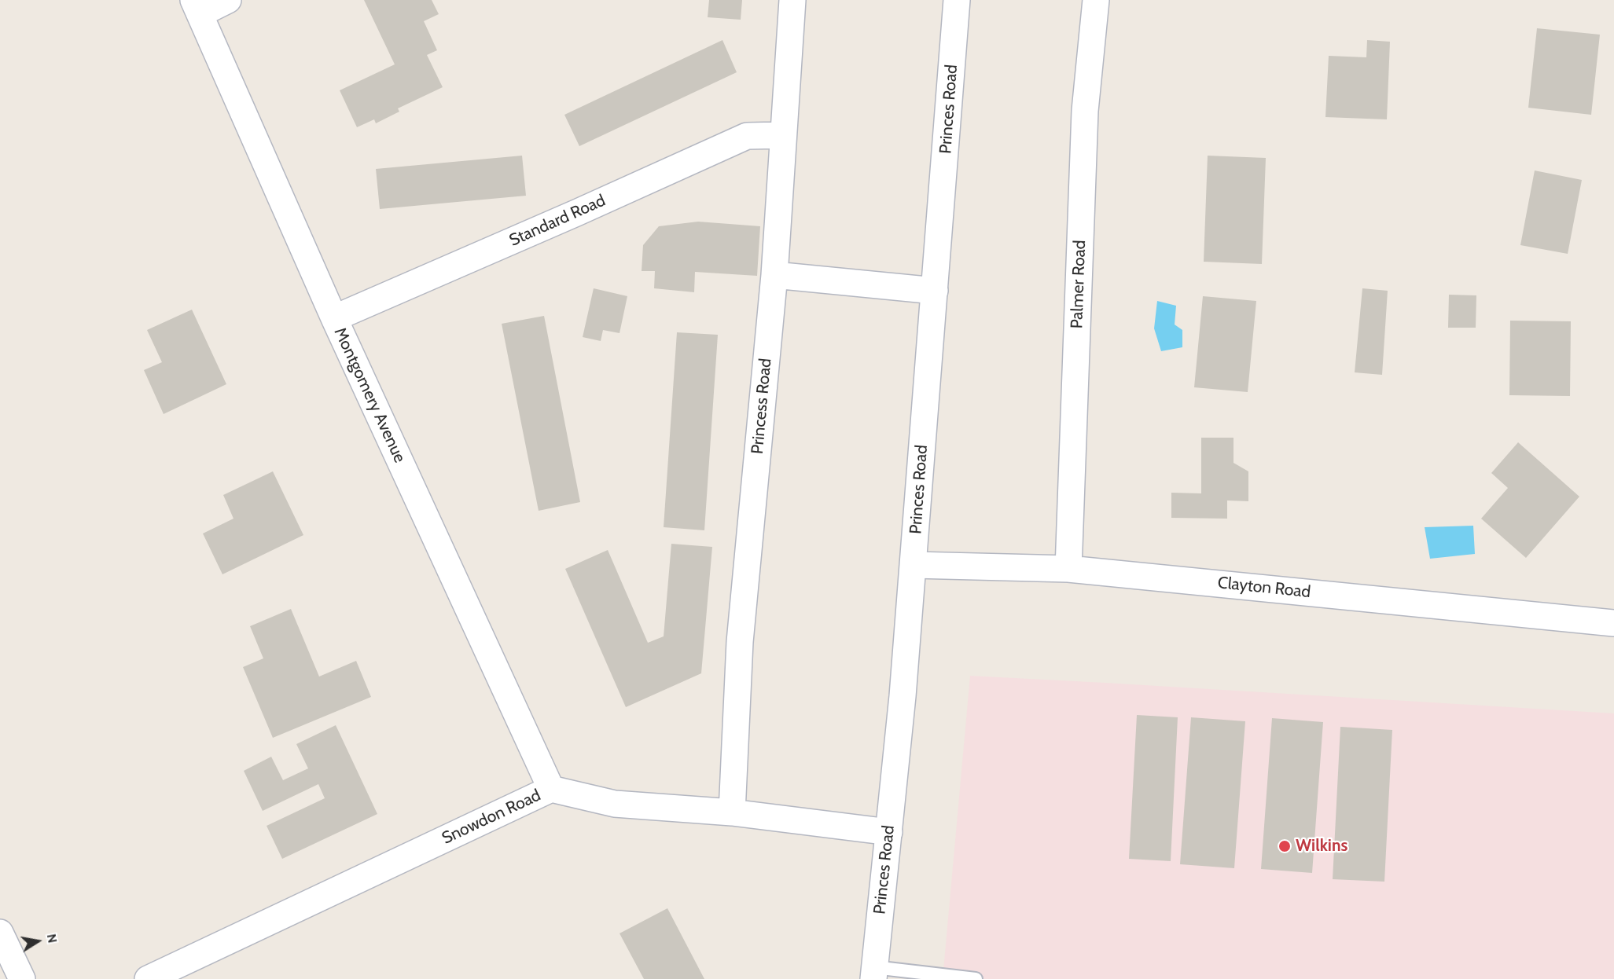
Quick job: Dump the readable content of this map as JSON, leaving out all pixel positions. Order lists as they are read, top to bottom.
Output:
{
  "streets": {
    "street": [
      "Princes Road",
      "Standard Road",
      "Palmer Road",
      "Montgomery Avenue",
      "Princess Road",
      "Clayton Road",
      "Snowdon Road"
    ]
  },
  "crossings": [
    ["Princes Road", "Clayton Road"],
    ["Princes Road", "Snowdon Road"],
    ["Standard Road", "Montgomery Avenue"],
    ["Standard Road", "Princess Road"],
    ["Palmer Road", "Clayton Road"],
    ["Montgomery Avenue", "Snowdon Road"],
    ["Princess Road", "Snowdon Road"]
  ],
  "places": ["Wilkins"],
  "north": "right"
}
